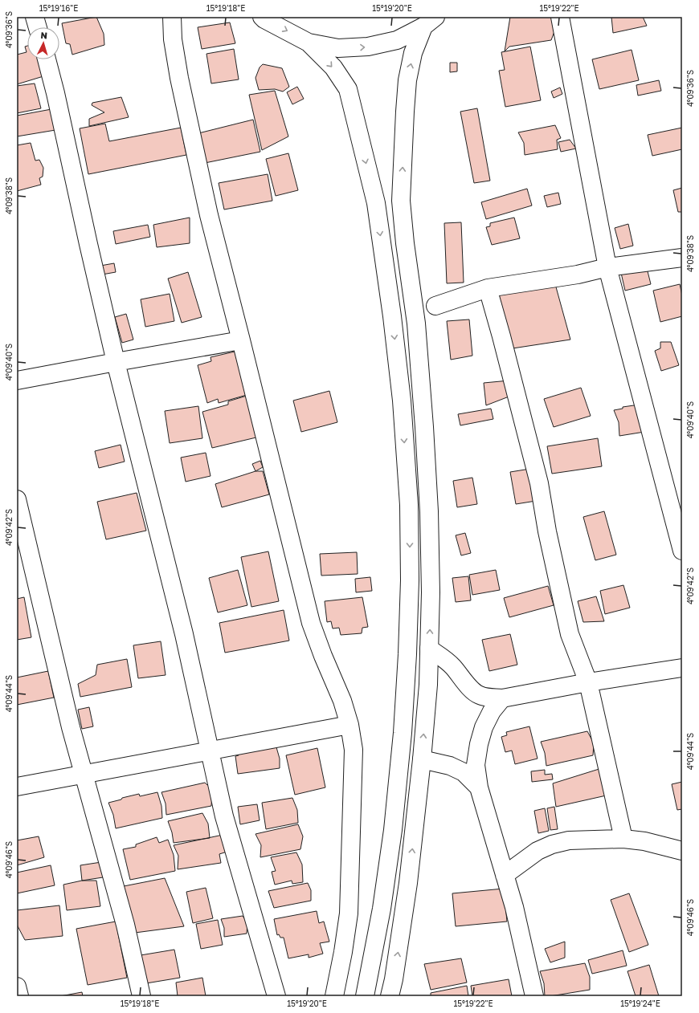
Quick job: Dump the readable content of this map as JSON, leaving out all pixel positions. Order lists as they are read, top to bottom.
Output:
{
  "north": "top",
  "coordinates": [
    "15°19'16\"E",
    "15°19'18\"E",
    "15°19'20\"E",
    "15°19'22\"E",
    "4°09'36\"S",
    "4°09'38\"S",
    "4°09'40\"S",
    "4°09'42\"S",
    "4°09'44\"S",
    "4°09'46\"S",
    "15°19'24\"E"
  ]
}
